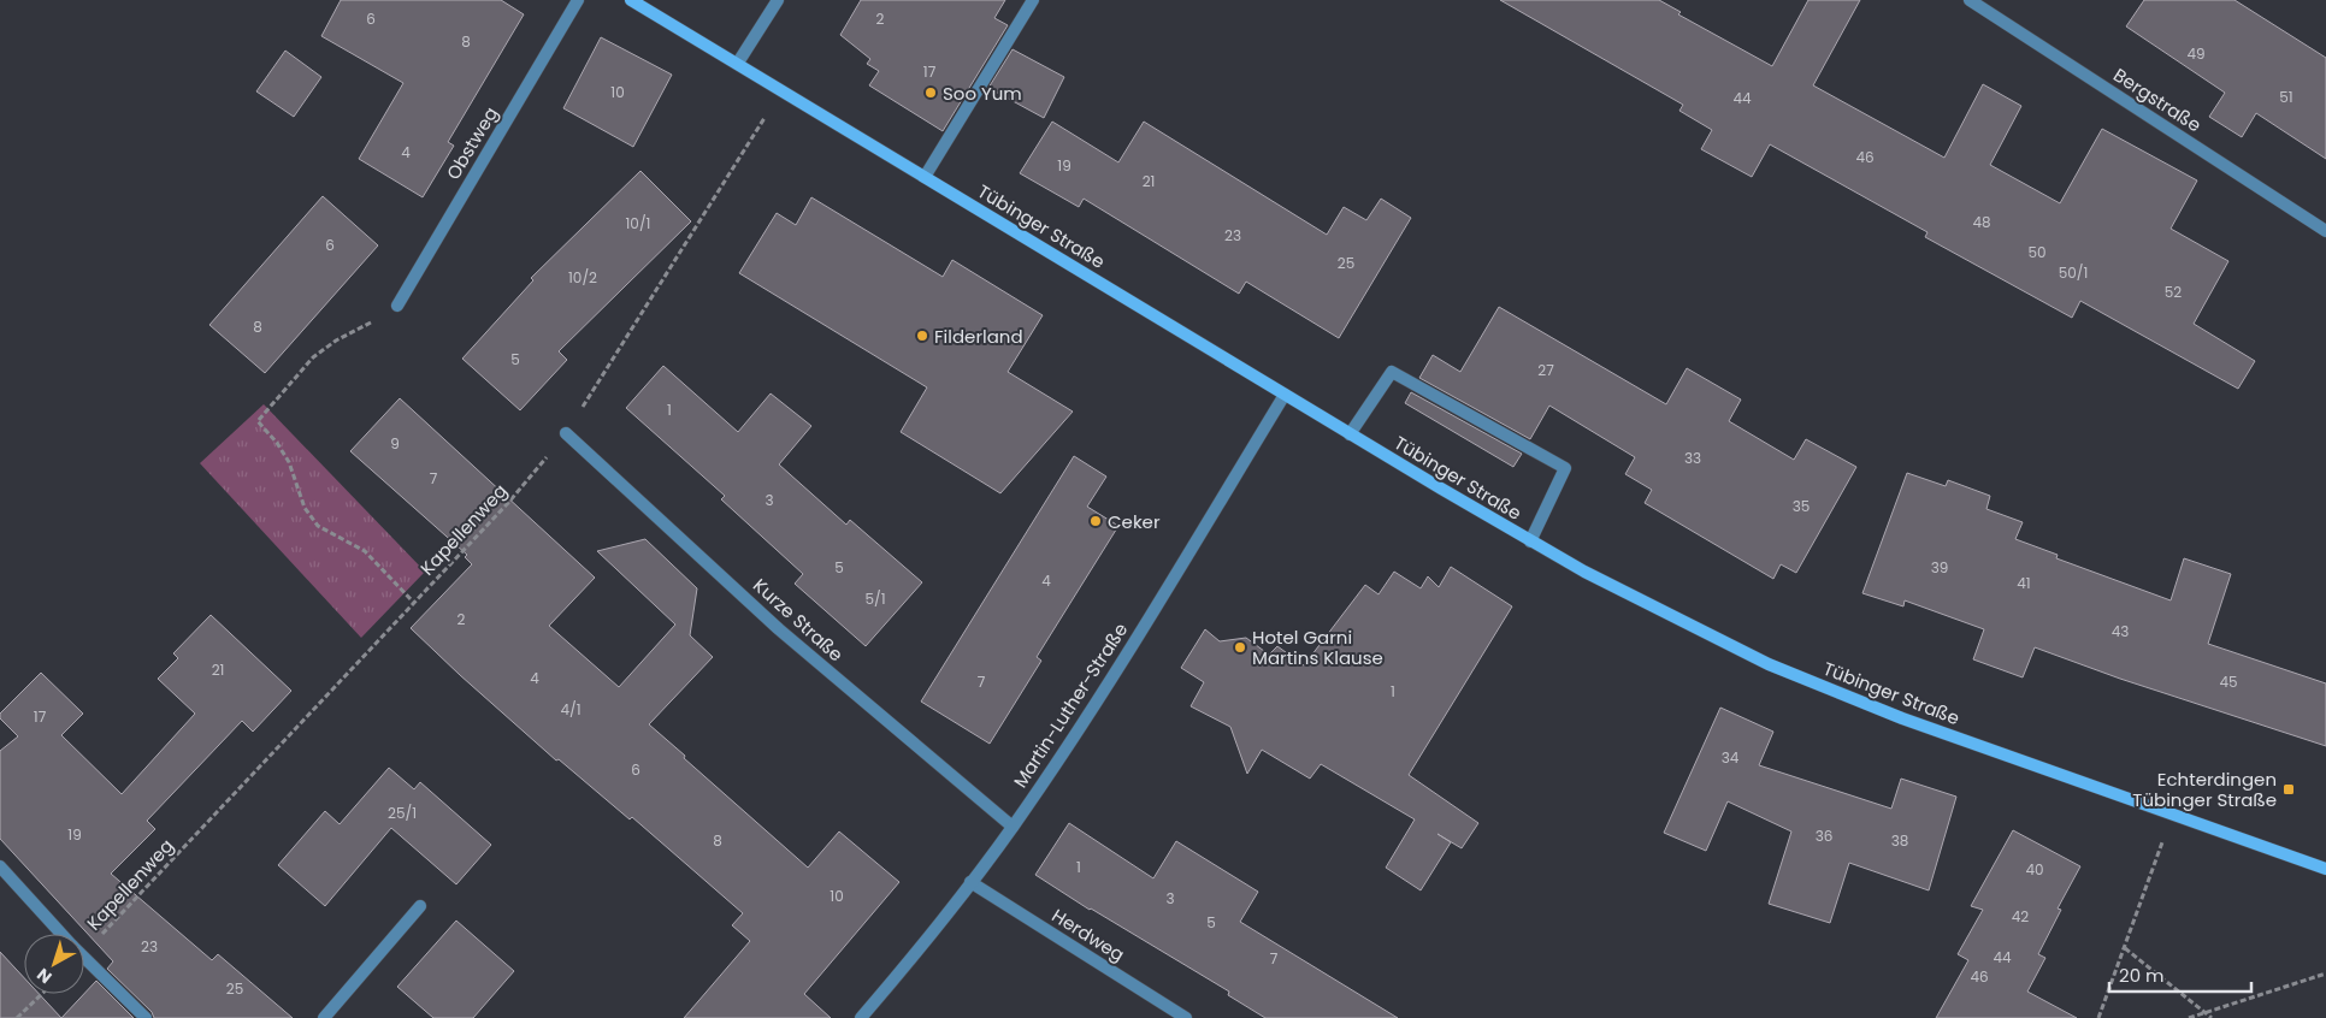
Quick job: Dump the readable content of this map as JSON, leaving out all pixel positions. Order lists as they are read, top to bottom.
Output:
{
  "streets": {
    "main road": ["Tübinger Straße"],
    "street": [
      "Bergstraße",
      "Obstweg",
      "Kurze Straße",
      "Martin-Luther-Straße",
      "Herdweg"
    ],
    "path": ["Kapellenweg"]
  },
  "crossings": [
    ["Tübinger Straße", "Martin-Luther-Straße"],
    ["Kapellenweg", "Kurze Straße"],
    ["Kurze Straße", "Martin-Luther-Straße"],
    ["Martin-Luther-Straße", "Herdweg"]
  ],
  "places": {
    "other": [
      "Soo Yum",
      "Filderland",
      "Ceker",
      "Hotel Garni Martins Klause"
    ],
    "transit": ["Echterdingen Tübinger Straße"]
  },
  "house_numbers": [
    "6",
    "2",
    "8",
    "49",
    "17",
    "10",
    "51",
    "44",
    "4",
    "46",
    "19",
    "21",
    "48",
    "10/1",
    "23",
    "6",
    "50",
    "25",
    "50/1",
    "10/2",
    "52",
    "8",
    "5",
    "27",
    "1",
    "9",
    "33",
    "7",
    "3",
    "35",
    "5",
    "39",
    "4",
    "41",
    "5/1",
    "2",
    "43",
    "21",
    "4",
    "7",
    "45",
    "1",
    "4/1",
    "17",
    "34",
    "6",
    "25/1",
    "19",
    "36",
    "8",
    "38",
    "1",
    "40",
    "10",
    "3",
    "42",
    "5",
    "23",
    "44",
    "7",
    "46",
    "25"
  ],
  "scale_bar": "20 m",
  "north": "bottom left"
}
